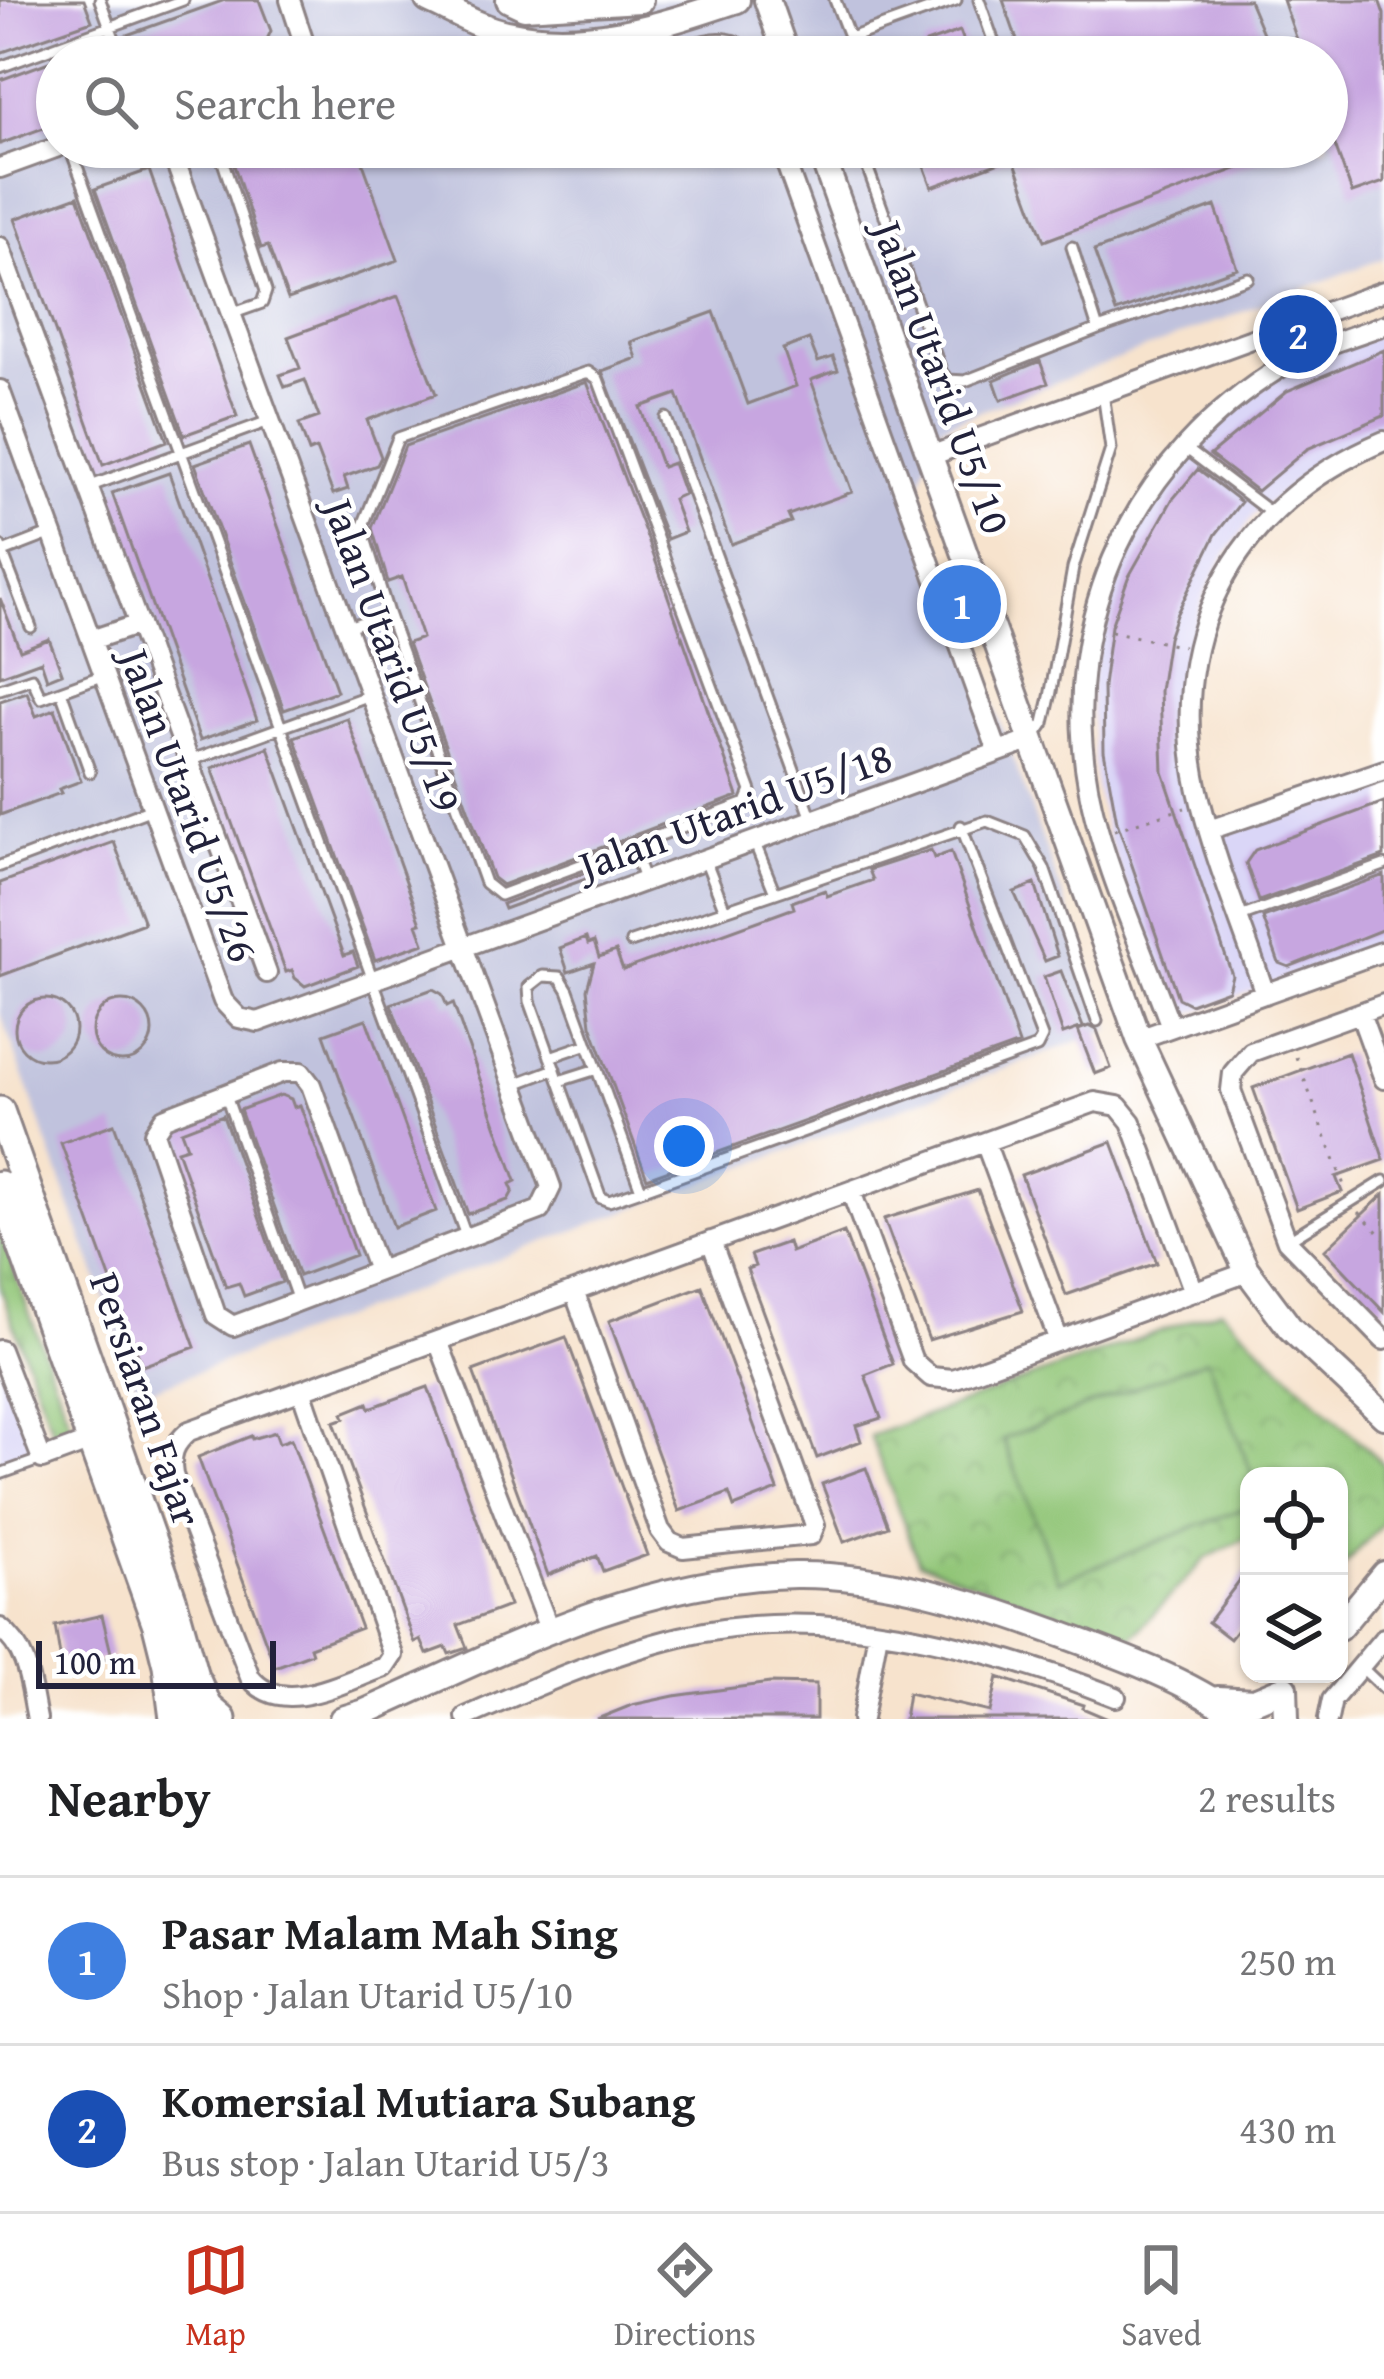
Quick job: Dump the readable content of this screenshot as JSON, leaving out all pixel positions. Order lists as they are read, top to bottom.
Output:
{
  "streets": {
    "main road": ["Persiaran Fajar"],
    "street": [
      "Jalan Utarid U5/10",
      "Jalan Utarid U5/19",
      "Jalan Utarid U5/26",
      "Jalan Utarid U5/18"
    ]
  },
  "crossings": [
    ["Jalan Utarid U5/10", "Jalan Utarid U5/18"],
    ["Jalan Utarid U5/19", "Jalan Utarid U5/26"],
    ["Jalan Utarid U5/19", "Jalan Utarid U5/18"],
    ["Jalan Utarid U5/26", "Jalan Utarid U5/18"]
  ],
  "scale_bar": "100 m",
  "page": {
    "search": "Search here",
    "pins": ["2", "1"],
    "scale": "100 m",
    "heading": ["Nearby", "2 results"],
    "list": [
      {
        "mark": "1",
        "name": "Pasar Malam Mah Sing",
        "note": "Shop · Jalan Utarid U5/10",
        "value": "250 m"
      },
      {
        "mark": "2",
        "name": "Komersial Mutiara Subang",
        "note": "Bus stop · Jalan Utarid U5/3",
        "value": "430 m"
      }
    ],
    "nav": ["Map", "Directions", "Saved"]
  }
}
